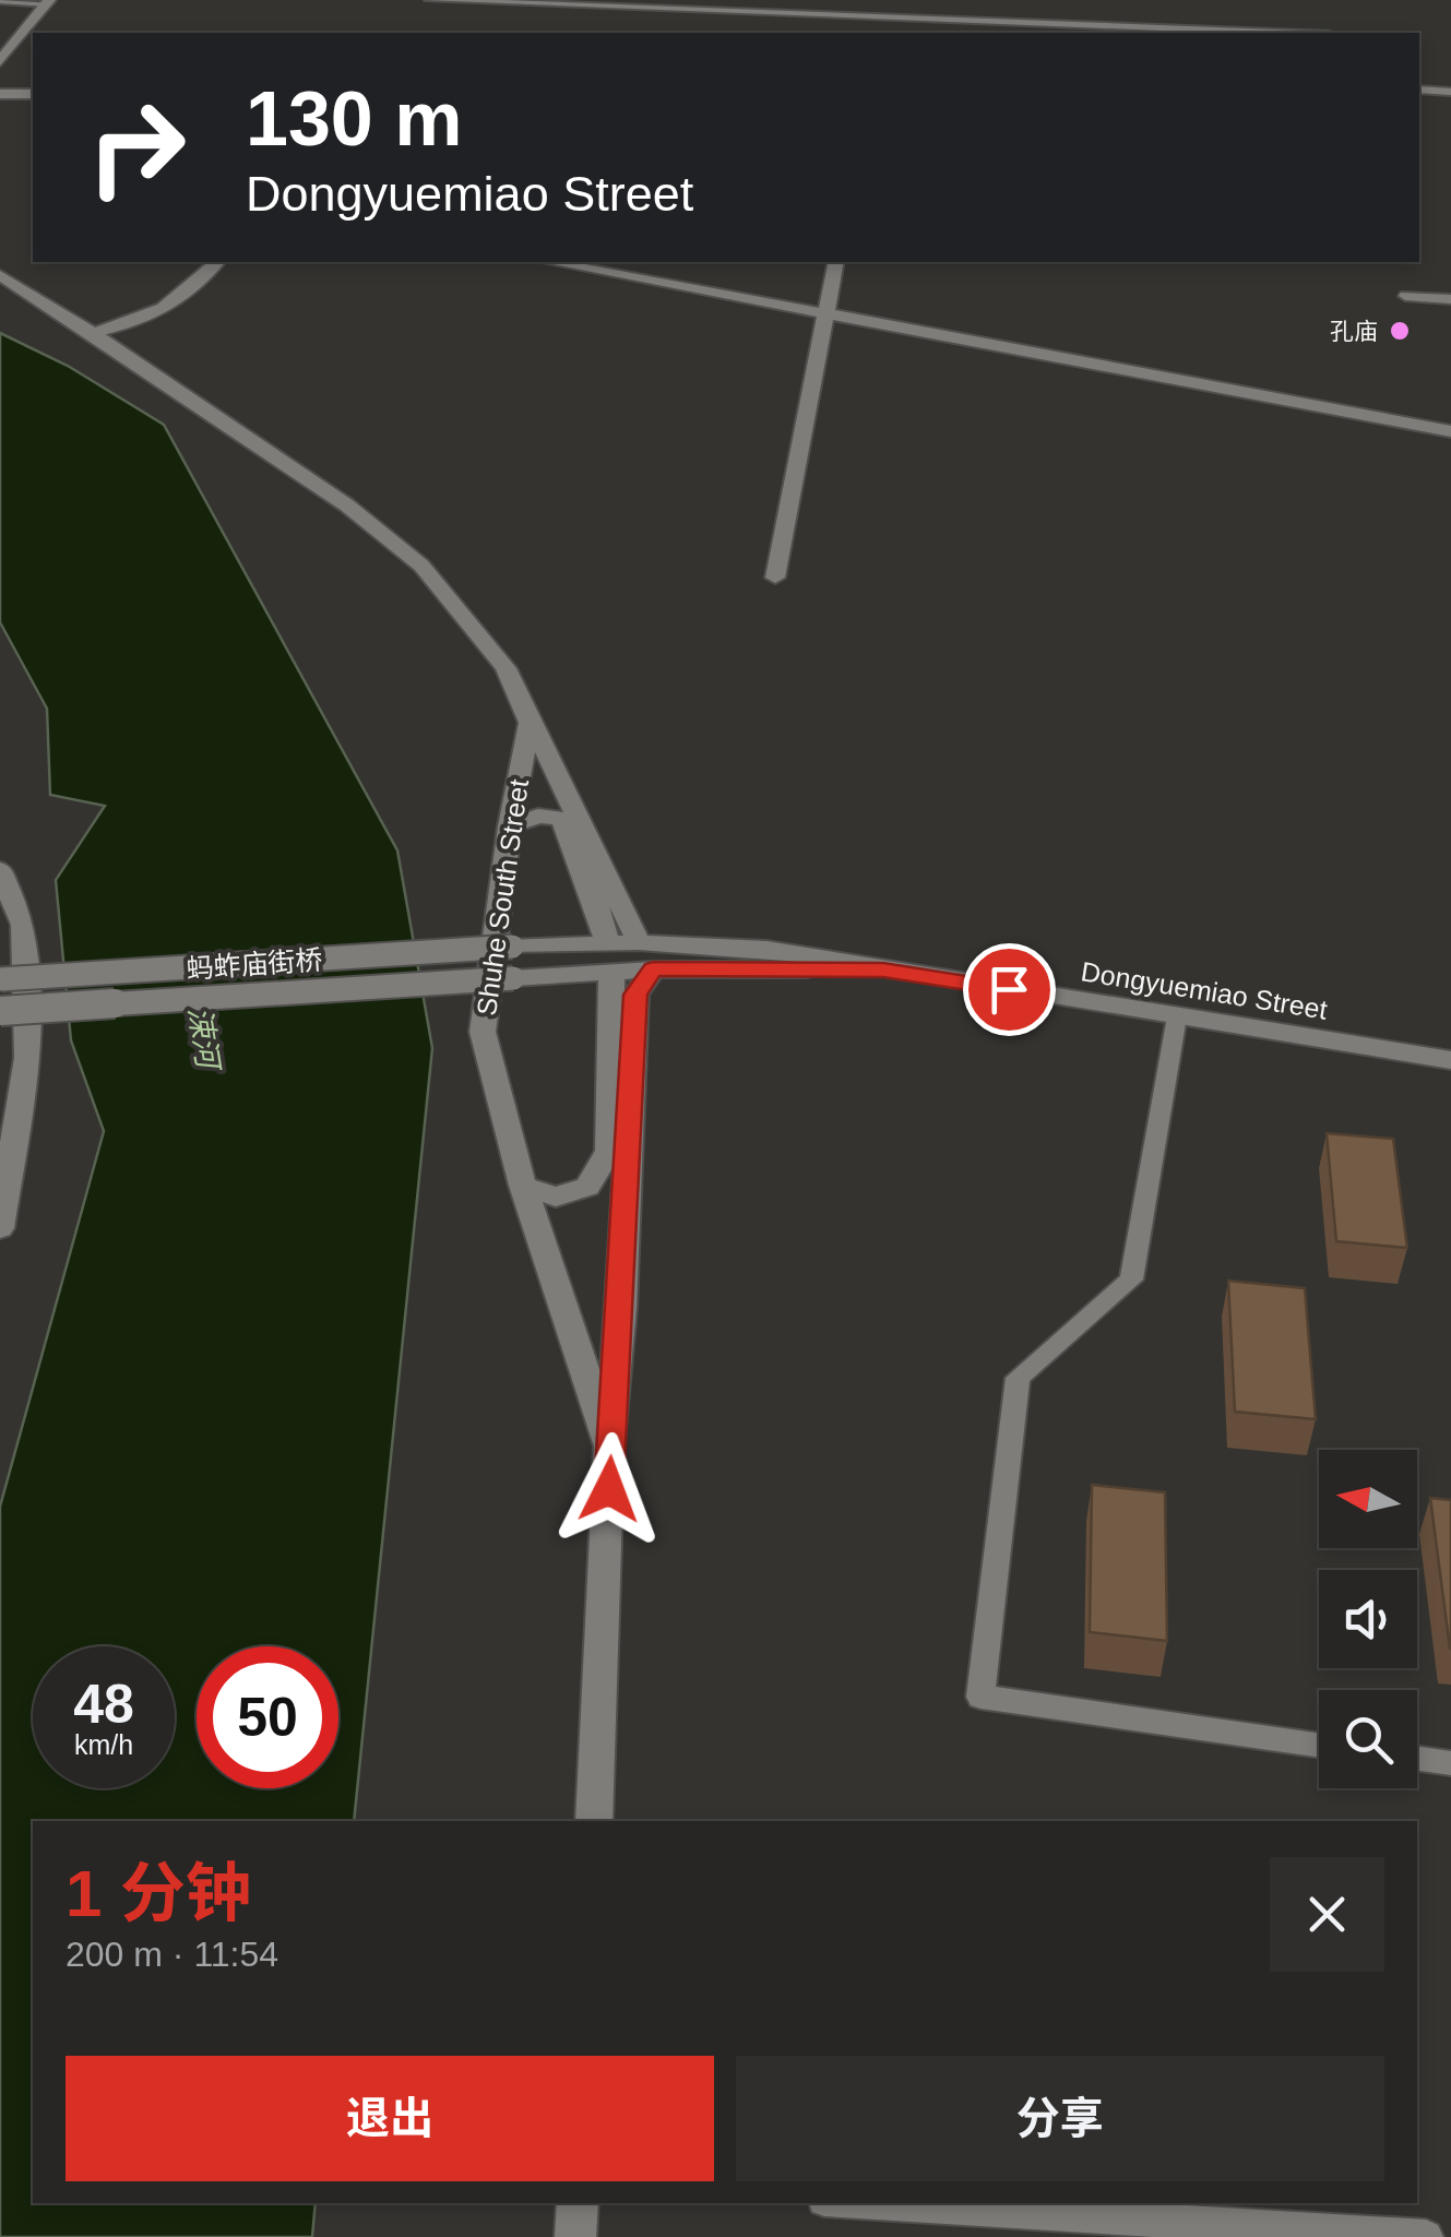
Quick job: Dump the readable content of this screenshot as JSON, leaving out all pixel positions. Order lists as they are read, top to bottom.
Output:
{
  "streets": {
    "main road": ["Shuhe South Street", "蚂蚱庙街桥", "Dongyuemiao Street"]
  },
  "crossings": [
    ["蚂蚱庙街桥", "Dongyuemiao Street"]
  ],
  "water": ["涑河"],
  "places": ["孔庙"],
  "north": "left",
  "page": {
    "turn": ["130 m", "Dongyuemiao Street"],
    "speed": "48 km/h",
    "limit": "50",
    "heading": ["1 分钟", "200 m · 11:54"],
    "buttons": ["退出", "分享"]
  }
}
